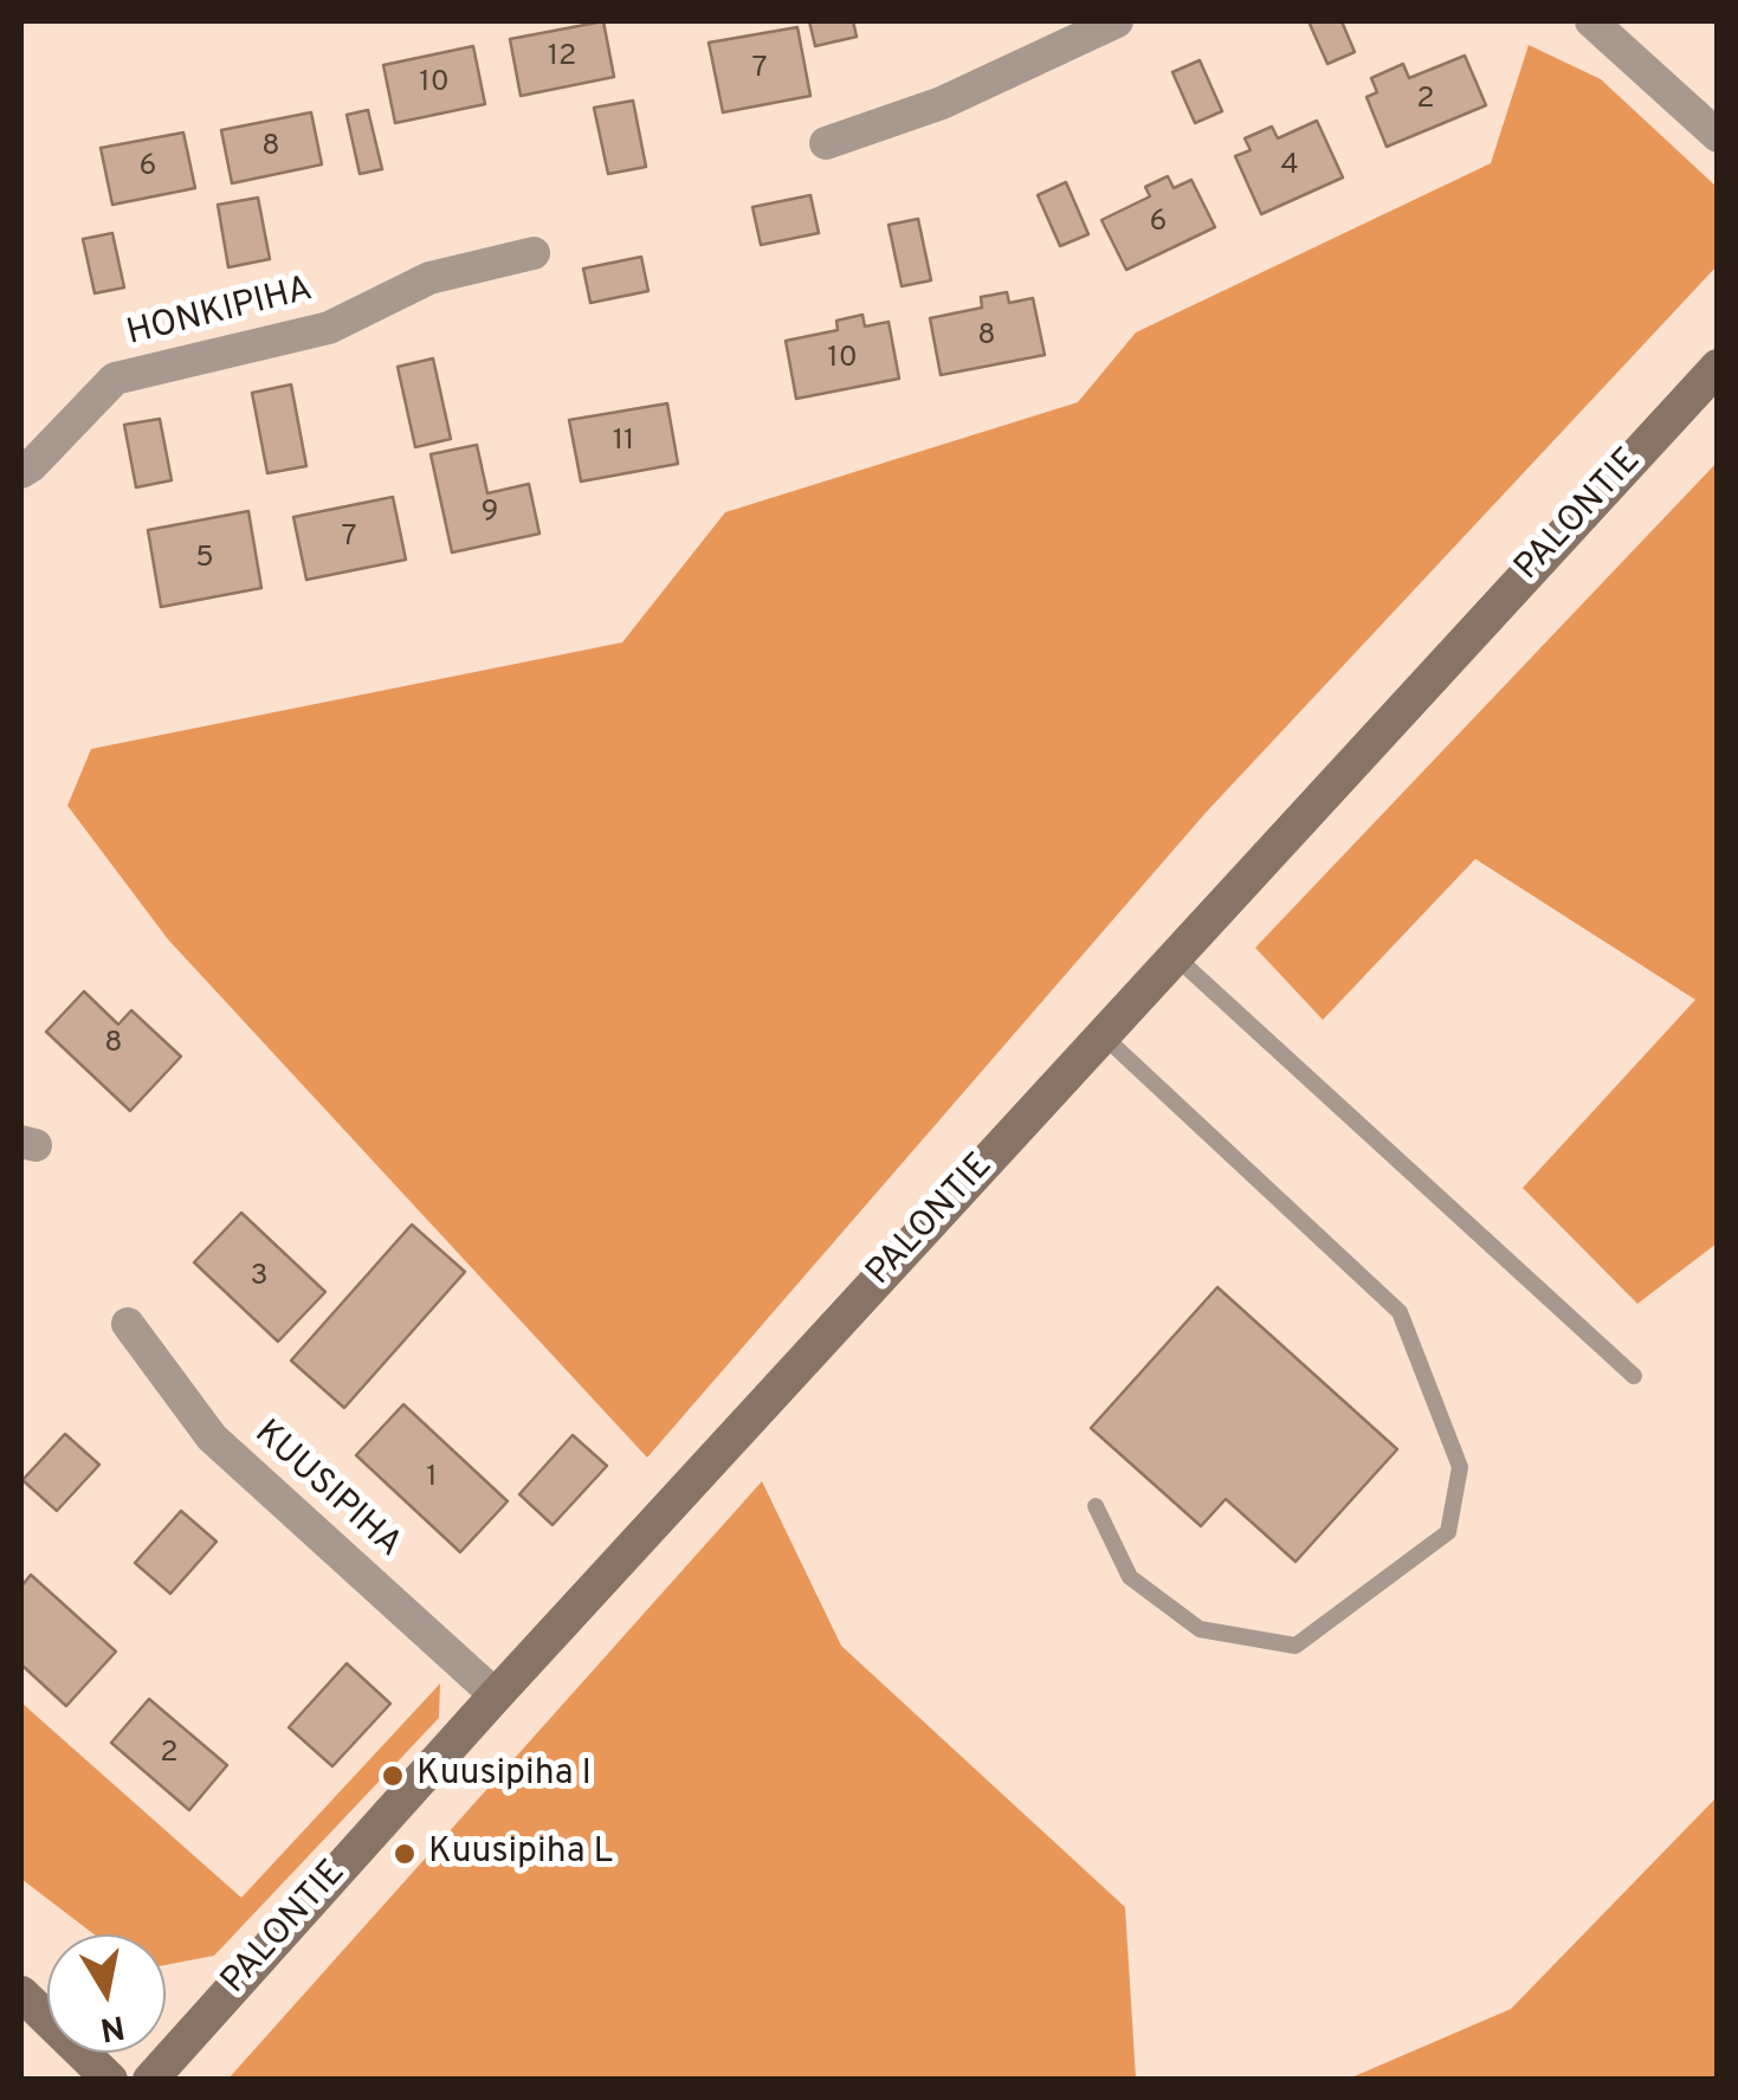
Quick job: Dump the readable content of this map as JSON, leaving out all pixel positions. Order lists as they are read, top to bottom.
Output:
{
  "streets": {
    "street": ["HONKIPIHA", "PALONTIE", "KUUSIPIHA"]
  },
  "crossings": [
    ["PALONTIE", "KUUSIPIHA"]
  ],
  "places": ["Kuusipiha I", "Kuusipiha L"],
  "house_numbers": [
    "12",
    "7",
    "10",
    "2",
    "8",
    "4",
    "6",
    "6",
    "8",
    "10",
    "11",
    "9",
    "7",
    "5",
    "8",
    "3",
    "1",
    "2"
  ],
  "north": "bottom"
}
